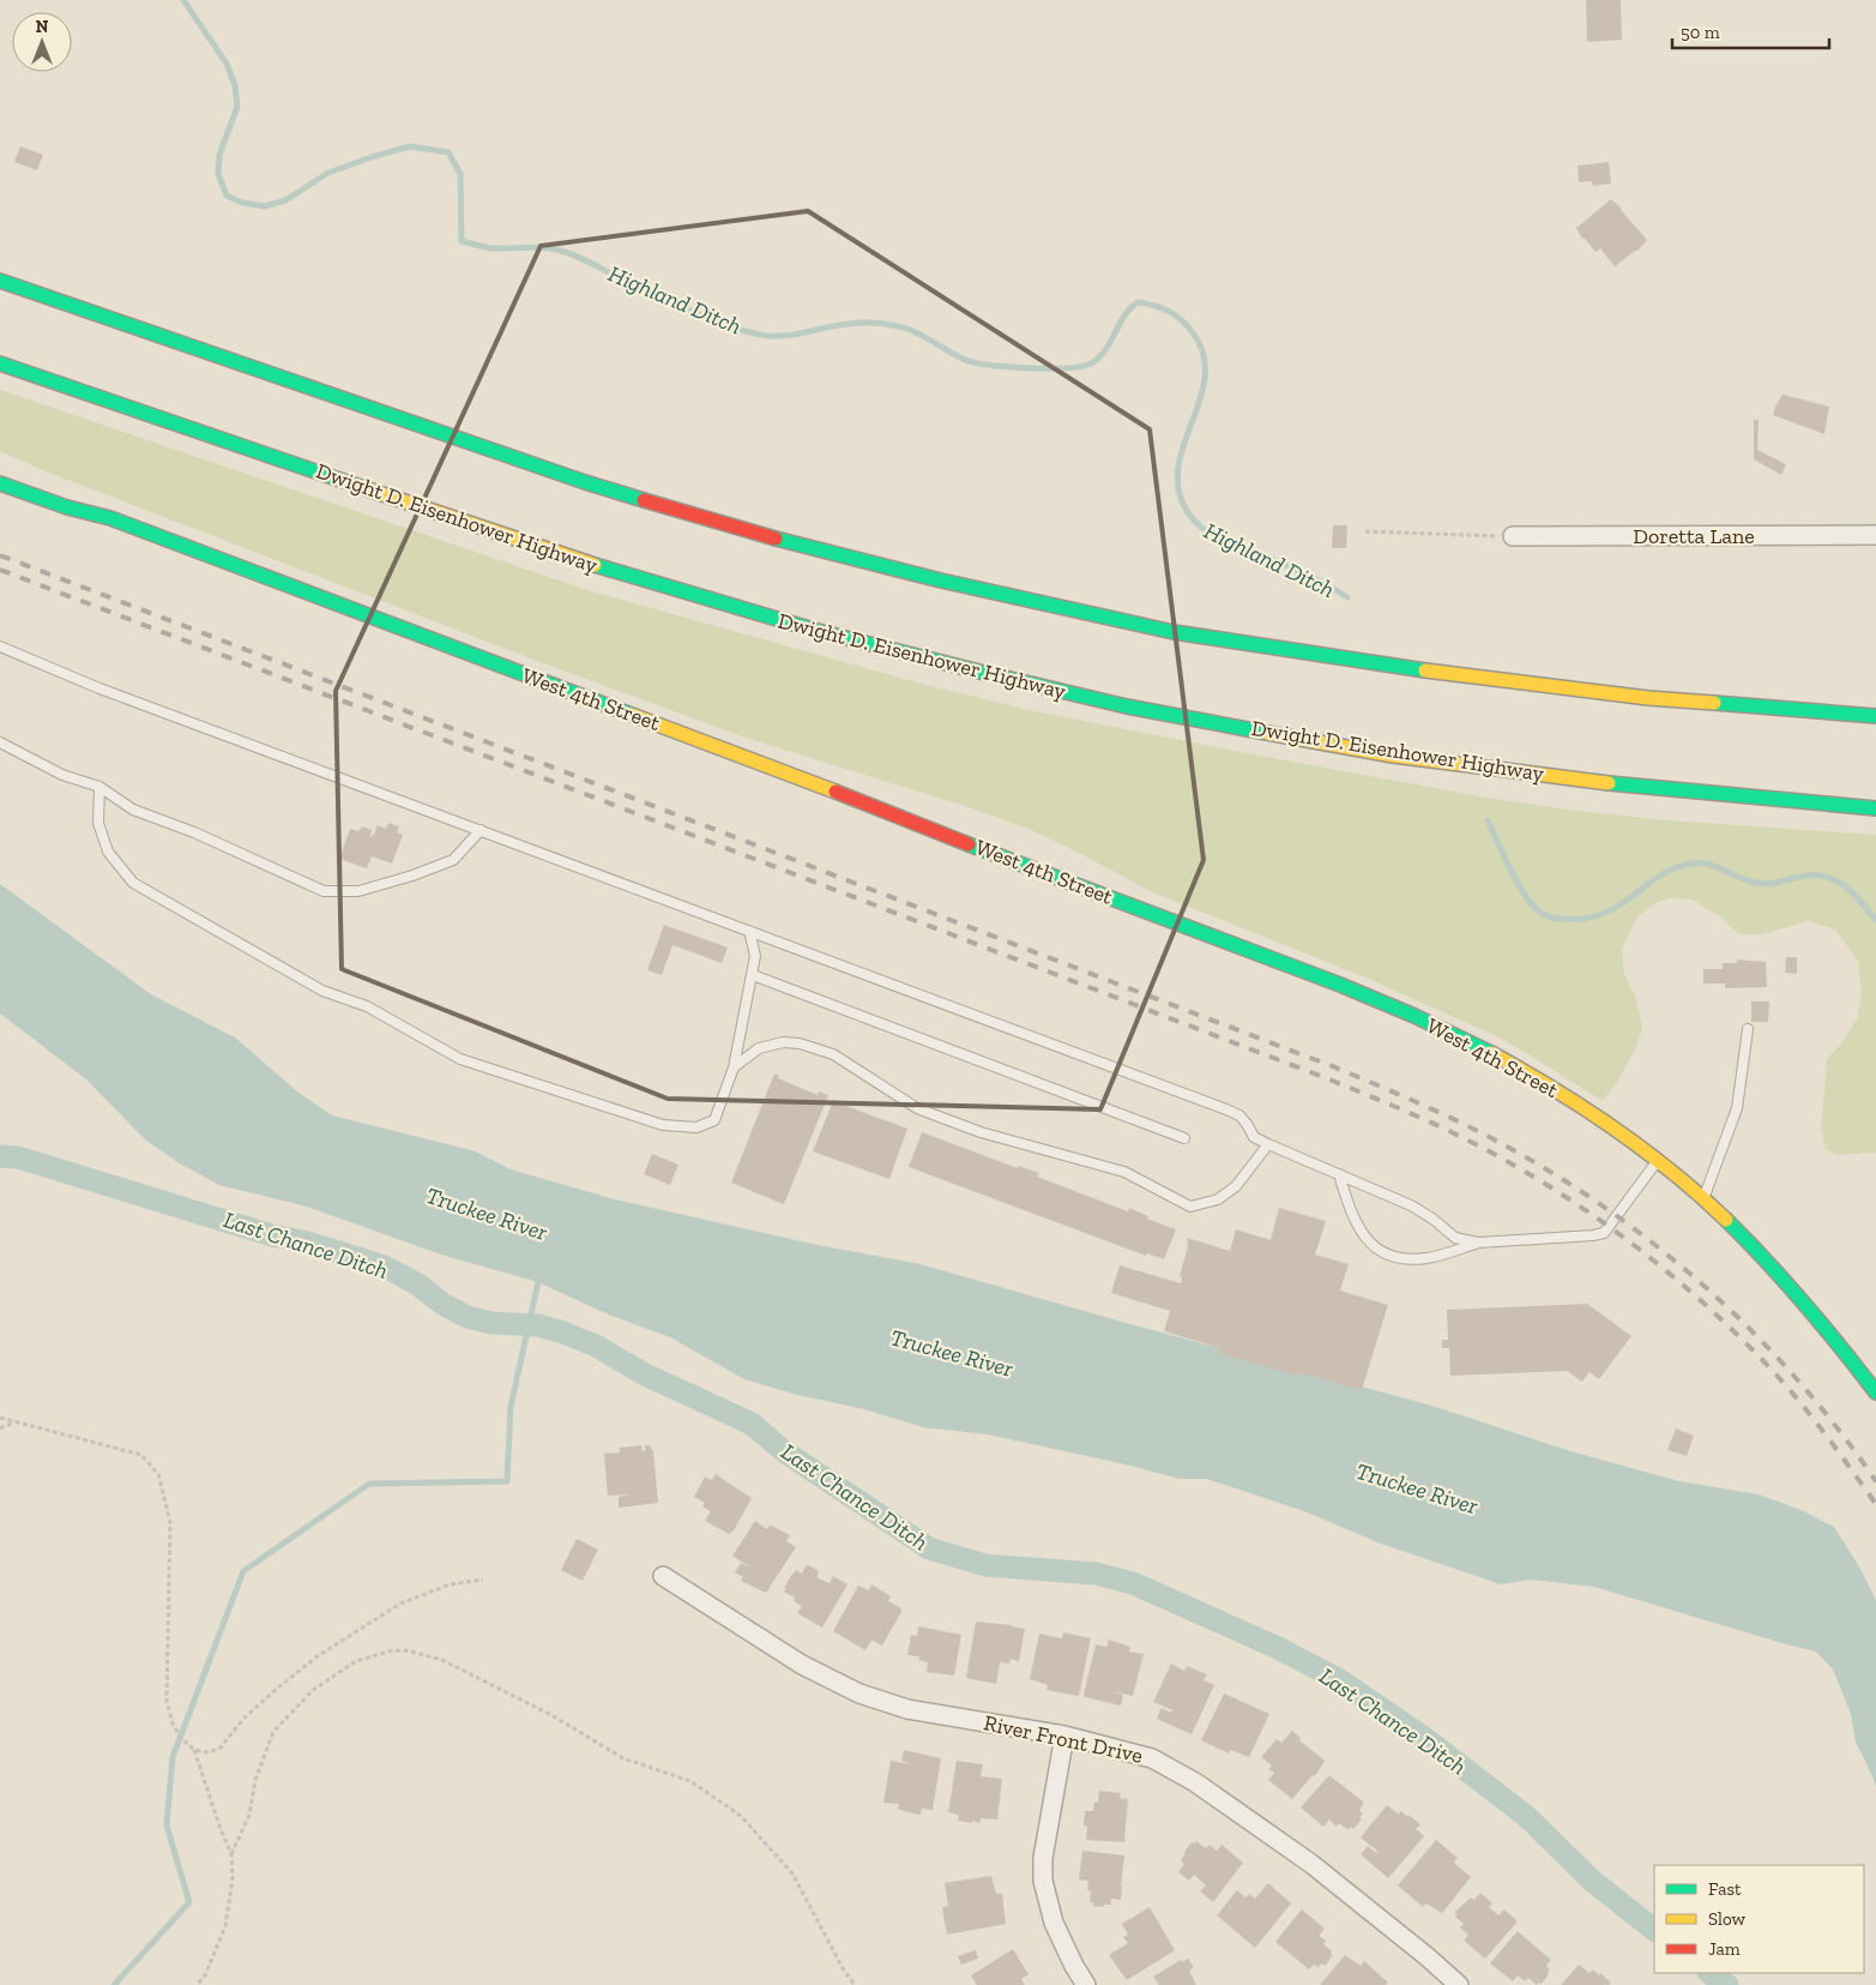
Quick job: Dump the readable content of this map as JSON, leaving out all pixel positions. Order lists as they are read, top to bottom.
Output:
{
  "streets": {
    "main road": ["Dwight D. Eisenhower Highway", "West 4th Street"],
    "street": ["Doretta Lane", "River Front Drive"]
  },
  "water": ["Highland Ditch", "Truckee River", "Last Chance Ditch"],
  "legend": ["Fast", "Slow", "Jam"],
  "scale_bar": "50 m",
  "north": "top"
}
